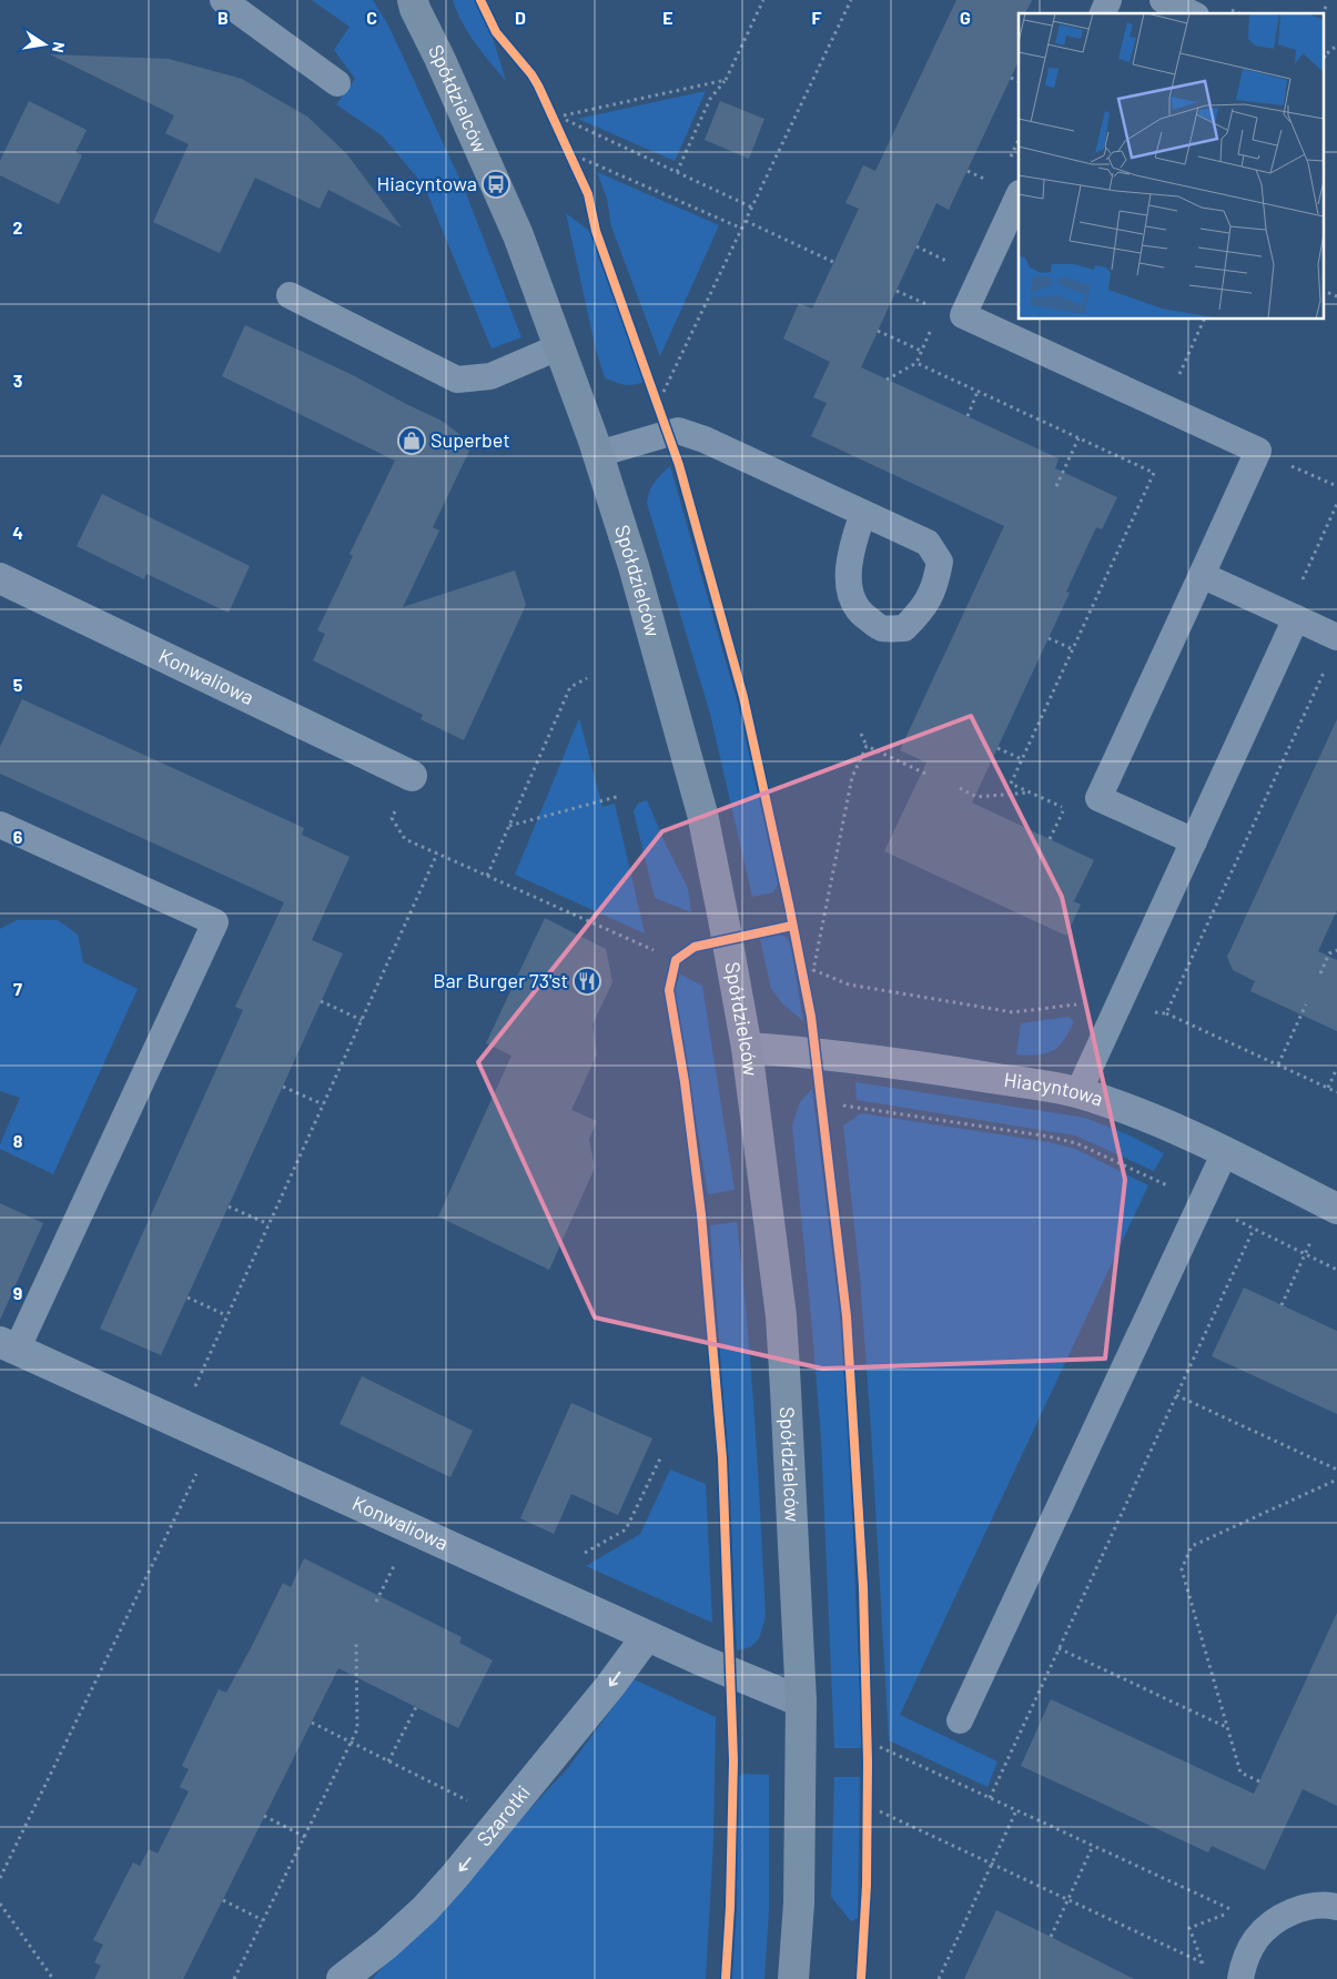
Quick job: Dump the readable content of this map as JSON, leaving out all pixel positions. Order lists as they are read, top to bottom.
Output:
{
  "streets": {
    "street": [
      "Spółdzielców",
      "Konwaliowa",
      "Hiacyntowa",
      "Szarotki"
    ]
  },
  "crossings": [
    ["Spółdzielców", "Konwaliowa"],
    ["Spółdzielców", "Hiacyntowa"],
    ["Konwaliowa", "Szarotki"]
  ],
  "one_way": ["Szarotki"],
  "places": {
    "bus stop": ["Hiacyntowa"],
    "shop": ["Superbet"],
    "restaurant": ["Bar Burger 73'st"]
  },
  "north": "right",
  "grid": {
    "columns": [
      "B",
      "C",
      "D",
      "E",
      "F",
      "G"
    ],
    "rows": [
      "2",
      "3",
      "4",
      "5",
      "6",
      "7",
      "8",
      "9"
    ]
  }
}
